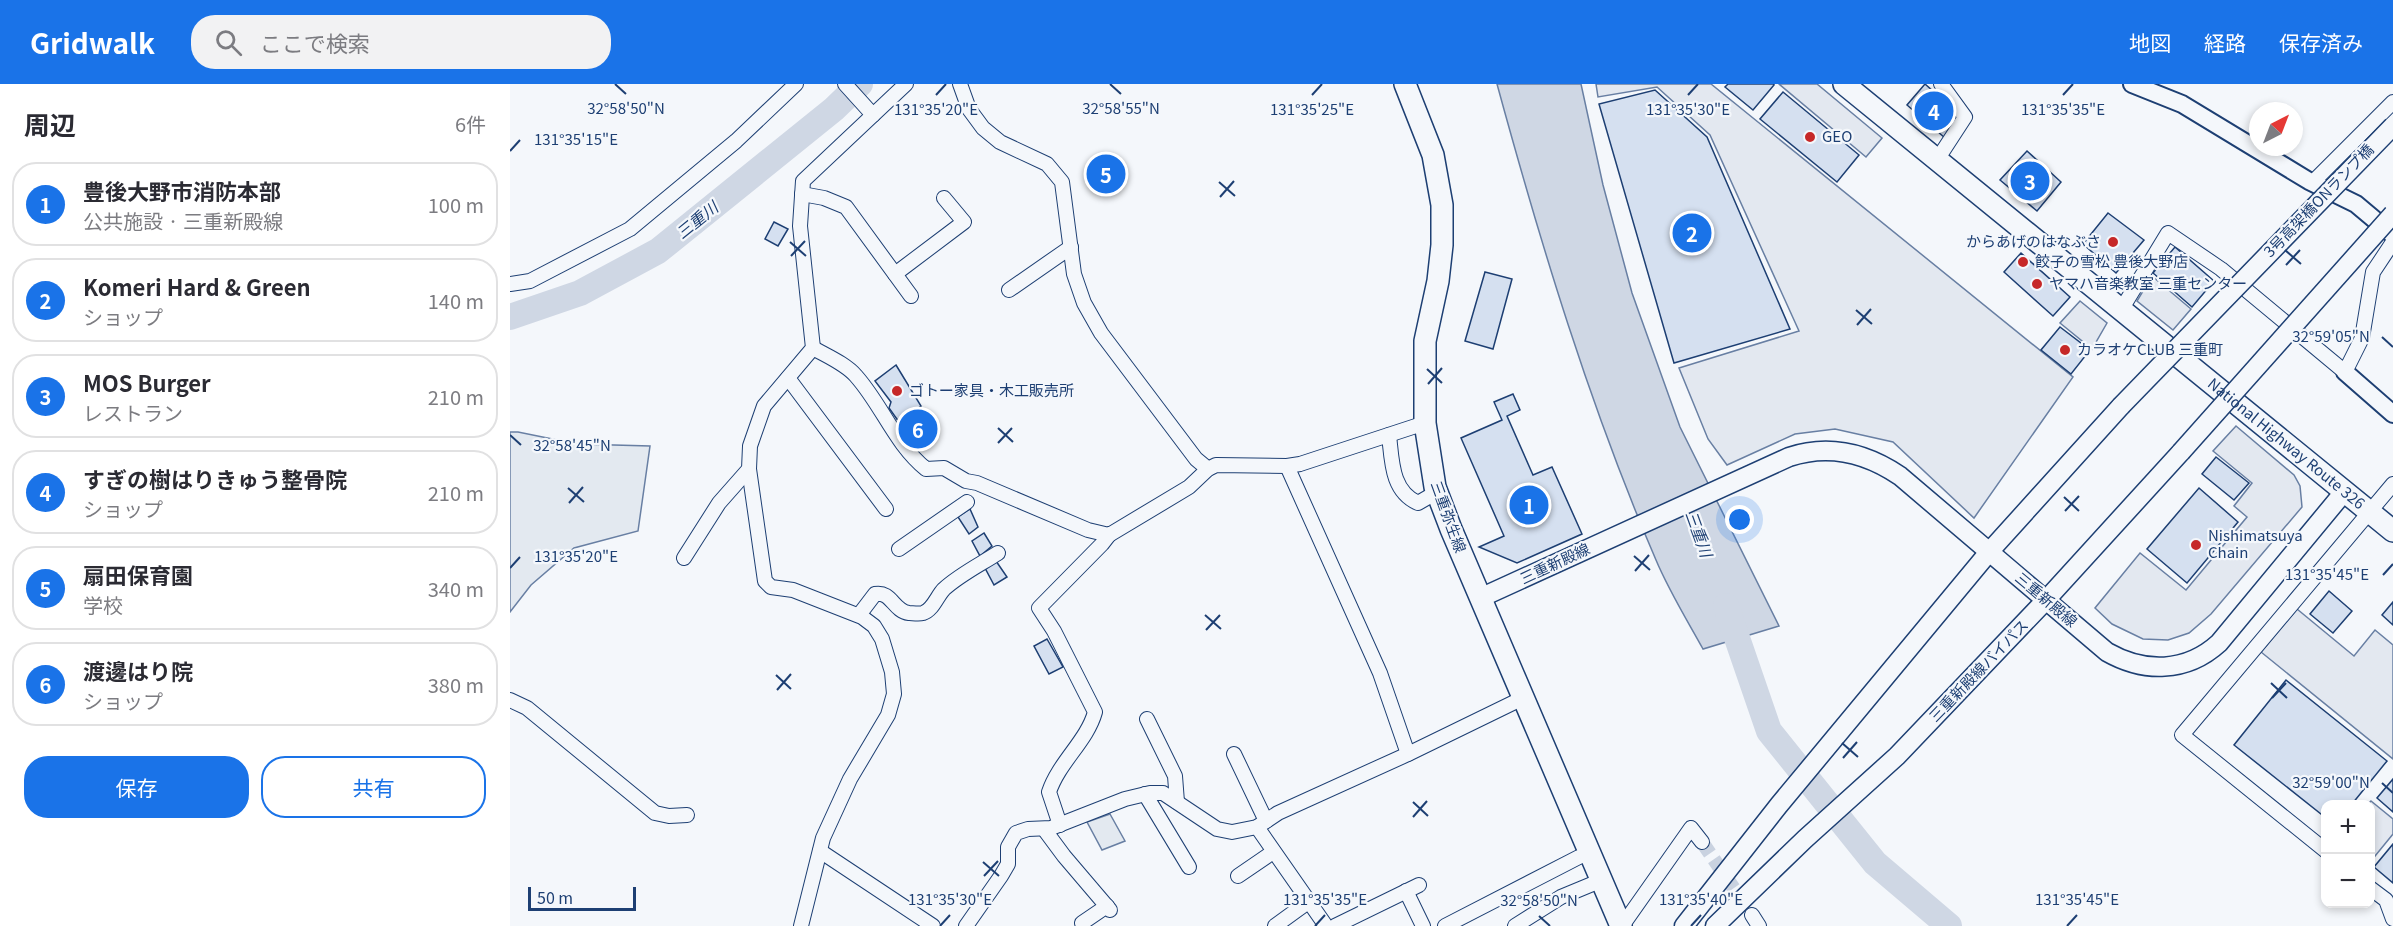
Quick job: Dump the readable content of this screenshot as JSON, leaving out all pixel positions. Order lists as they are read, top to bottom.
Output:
{
  "streets": {
    "main road": [
      "3号高架橋ONランプ橋",
      "National Highway Route 326",
      "三重弥生線",
      "三重新殿線",
      "三重新殿線バイパス"
    ]
  },
  "crossings": [
    ["3号高架橋ONランプ橋", "三重新殿線"],
    ["National Highway Route 326", "三重新殿線"],
    ["三重弥生線", "三重新殿線"],
    ["三重新殿線", "三重新殿線バイパス"]
  ],
  "water": ["三重川"],
  "places": [
    "GEO",
    "からあげのはなぶさ",
    "餃子の雪松 豊後大野店",
    "ヤマハ音楽教室 三重センター",
    "カラオケCLUB 三重町",
    "ゴトー家具・木工販売所",
    "Nishimatsuya Chain"
  ],
  "scale_bar": "50 m",
  "north": "top right",
  "page": {
    "header": "Gridwalk",
    "search": "ここで検索",
    "nav": ["地図", "経路", "保存済み"],
    "heading": ["周辺", "6件"],
    "pins": [
      "4",
      "5",
      "3",
      "2",
      "6",
      "1"
    ],
    "list": [
      {
        "mark": "1",
        "name": "豊後大野市消防本部",
        "note": "公共施設 · 三重新殿線",
        "value": "100 m"
      },
      {
        "mark": "2",
        "name": "Komeri Hard & Green",
        "note": "ショップ",
        "value": "140 m"
      },
      {
        "mark": "3",
        "name": "MOS Burger",
        "note": "レストラン",
        "value": "210 m"
      },
      {
        "mark": "4",
        "name": "すぎの樹はりきゅう整骨院",
        "note": "ショップ",
        "value": "210 m"
      },
      {
        "mark": "5",
        "name": "扇田保育園",
        "note": "学校",
        "value": "340 m"
      },
      {
        "mark": "6",
        "name": "渡邊はり院",
        "note": "ショップ",
        "value": "380 m"
      }
    ],
    "buttons": ["保存", "共有"],
    "map_buttons": ["+", "−"],
    "scale": "50 m"
  },
  "coordinates": [
    "32°58'50\"N",
    "32°58'55\"N",
    "131°35'20\"E",
    "131°35'25\"E",
    "131°35'30\"E",
    "131°35'35\"E",
    "131°35'15\"E",
    "32°59'05\"N",
    "32°58'45\"N",
    "131°35'45\"E",
    "32°59'00\"N",
    "131°35'40\"E"
  ]
}
